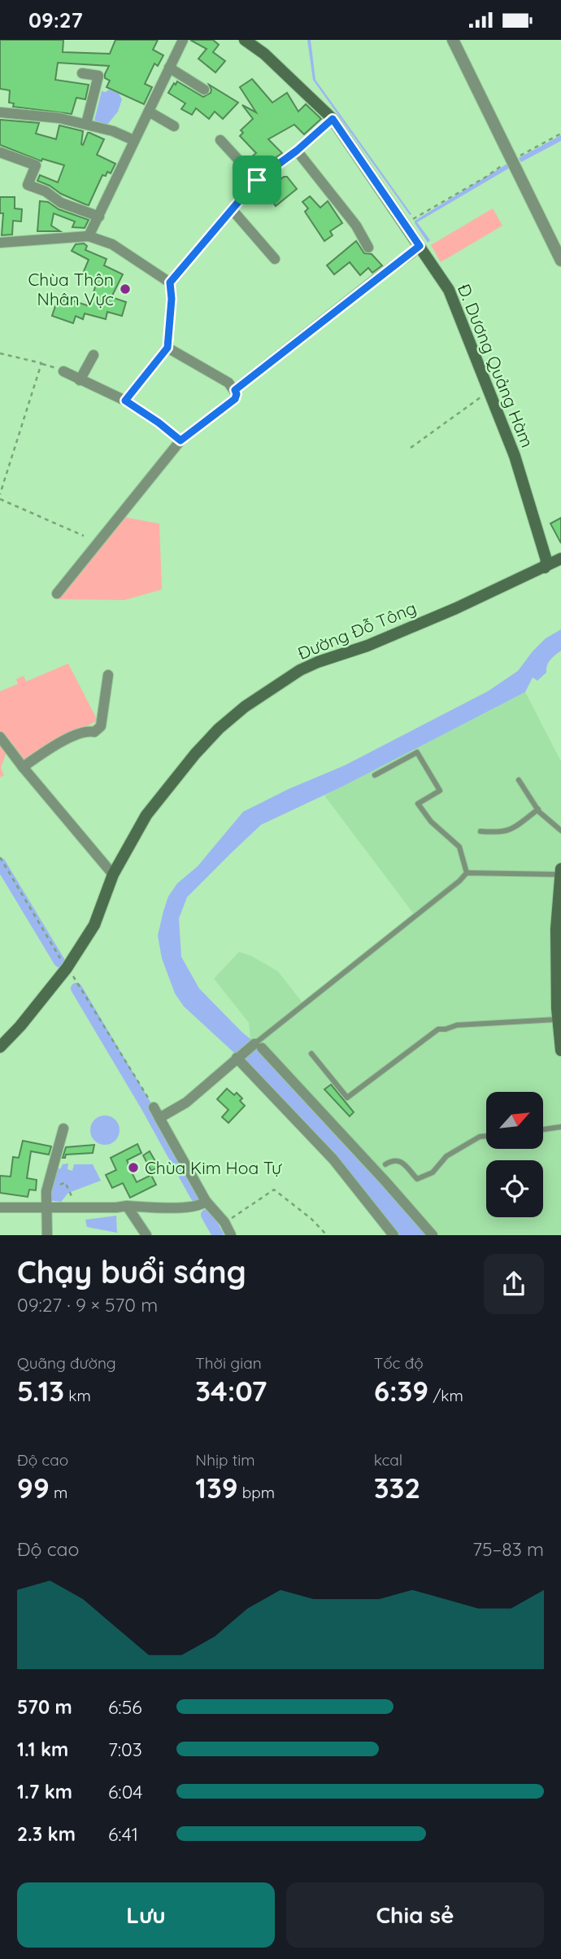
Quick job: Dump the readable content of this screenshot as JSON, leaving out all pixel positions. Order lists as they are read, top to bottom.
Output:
{
  "streets": {
    "main road": ["Đ. Dương Quảng Hàm", "Đường Đỗ Tông"]
  },
  "crossings": [
    ["Đ. Dương Quảng Hàm", "Đường Đỗ Tông"]
  ],
  "places": ["Chùa Thôn Nhân Vực", "Chùa Kim Hoa Tự"],
  "north": "top right",
  "page": {
    "status": "09:27",
    "heading": ["Chạy buổi sáng", "09:27 · 9 × 570 m"],
    "stats": [
      ["Quãng đường", "5.13 km"],
      ["Thời gian", "34:07"],
      ["Tốc độ", "6:39 /km"],
      ["Độ cao", "99 m"],
      ["Nhịp tim", "139 bpm"],
      ["kcal", "332"]
    ],
    "chart": ["Độ cao", "75–83 m"],
    "list": [
      {
        "name": "570 m",
        "note": "6:56"
      },
      {
        "name": "1.1 km",
        "note": "7:03"
      },
      {
        "name": "1.7 km",
        "note": "6:04"
      },
      {
        "name": "2.3 km",
        "note": "6:41"
      }
    ],
    "buttons": ["Lưu", "Chia sẻ"]
  }
}
